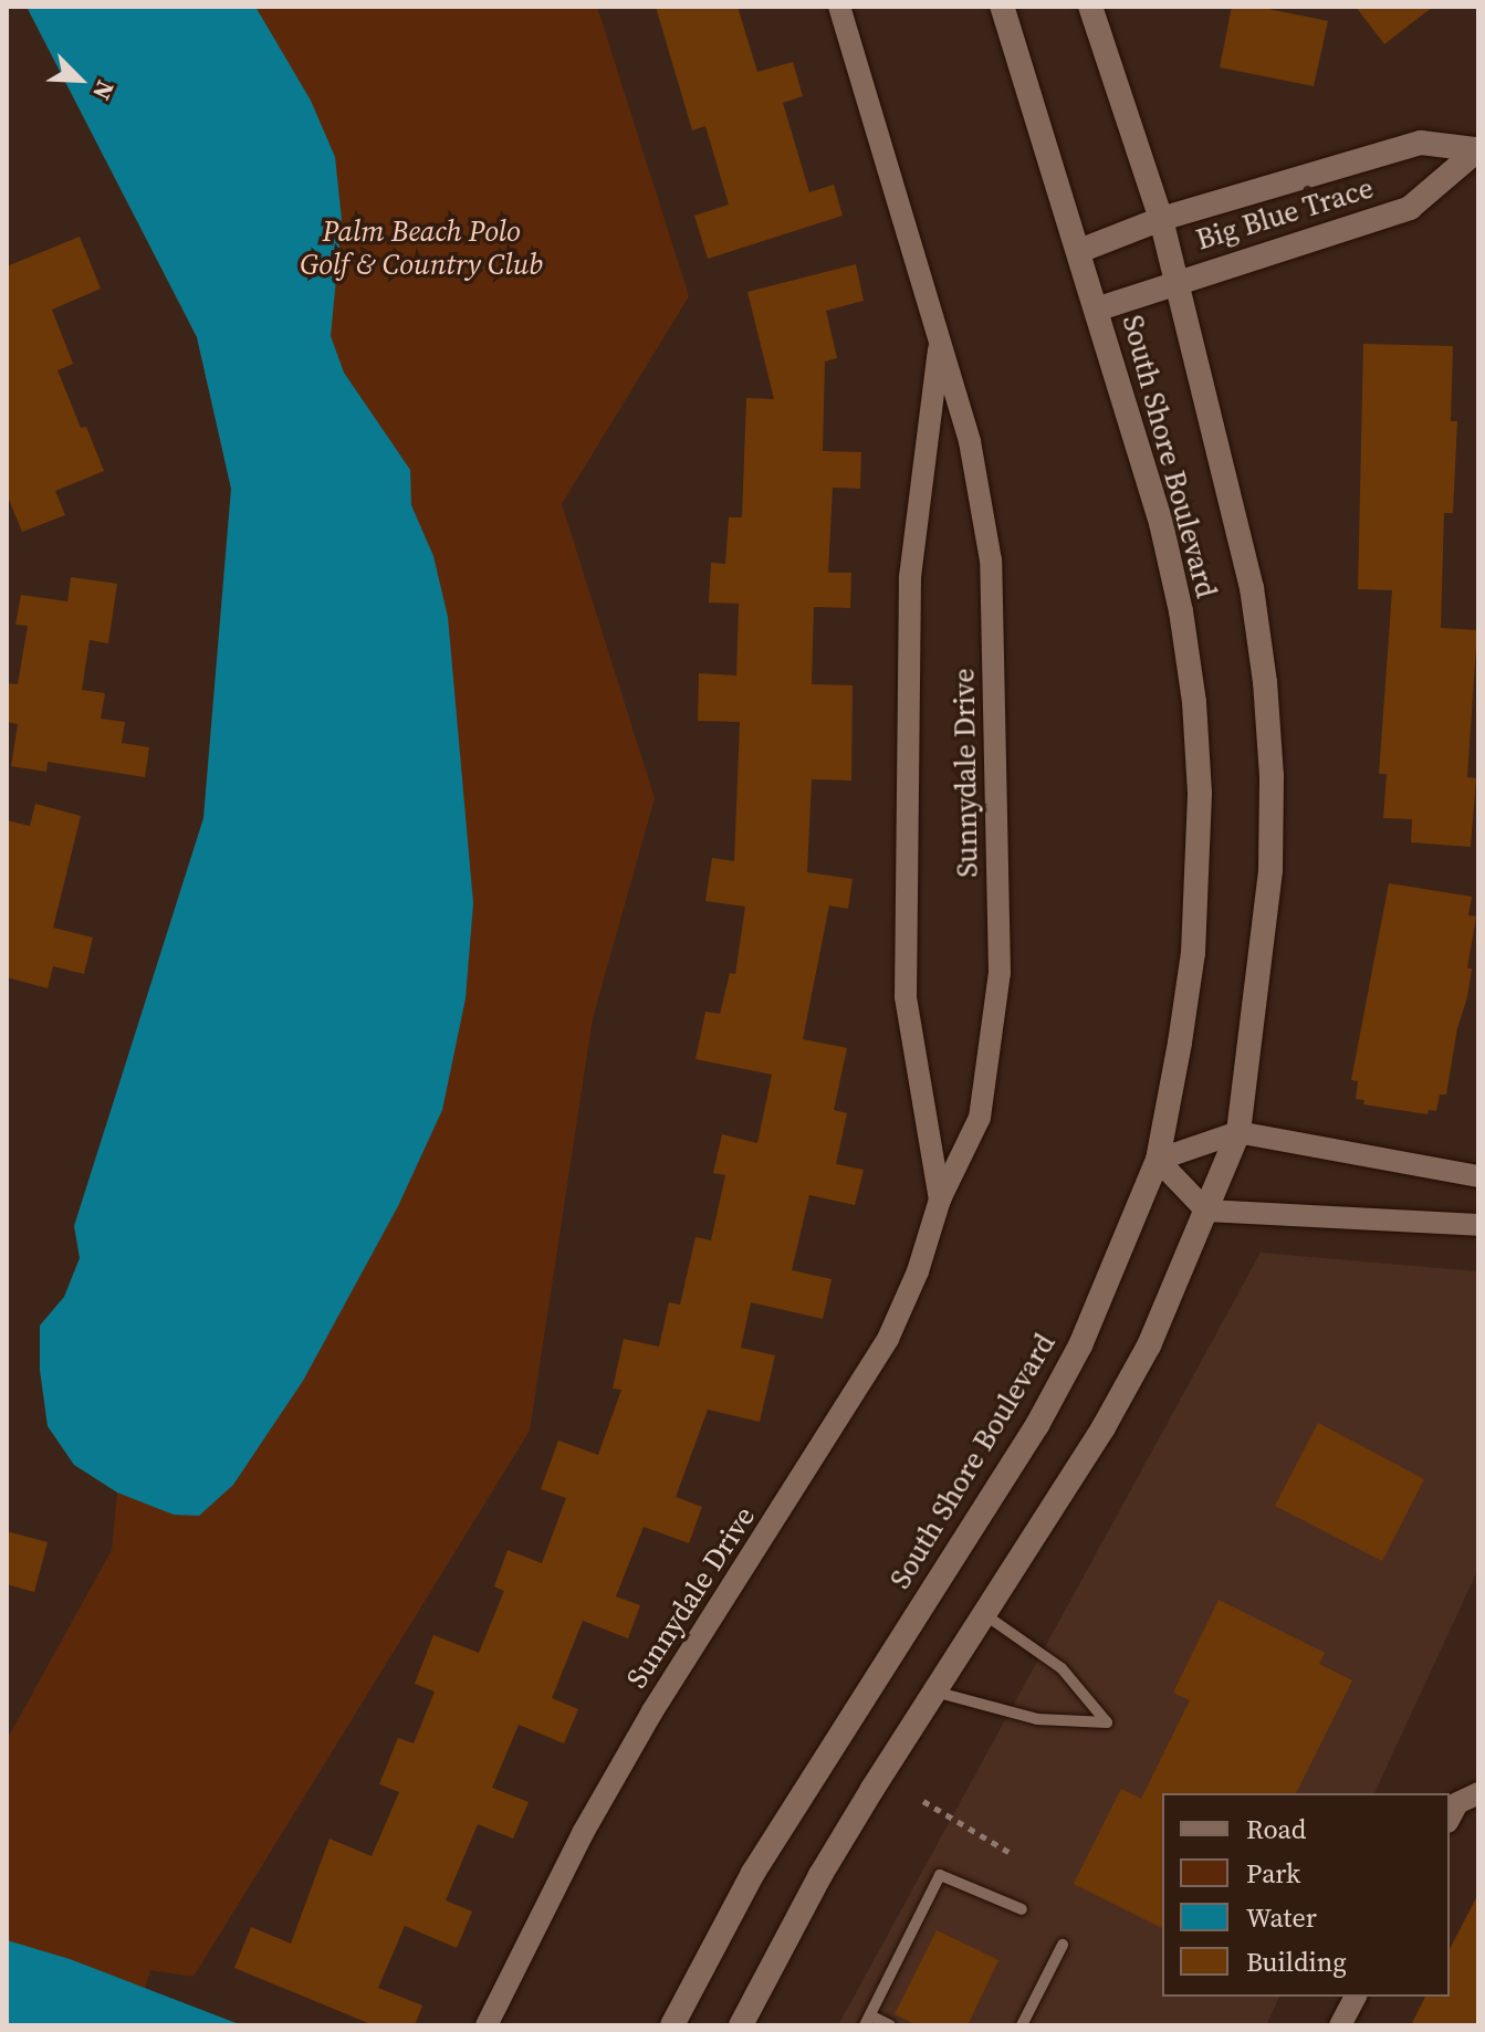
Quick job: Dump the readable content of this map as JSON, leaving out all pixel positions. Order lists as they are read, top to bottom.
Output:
{
  "streets": {
    "street": ["Big Blue Trace", "South Shore Boulevard", "Sunnydale Drive"]
  },
  "crossings": [
    ["Big Blue Trace", "South Shore Boulevard"]
  ],
  "parks": ["Palm Beach Polo Golf & Country Club"],
  "legend": [
    "Road",
    "Park",
    "Water",
    "Building"
  ],
  "north": "bottom right"
}
